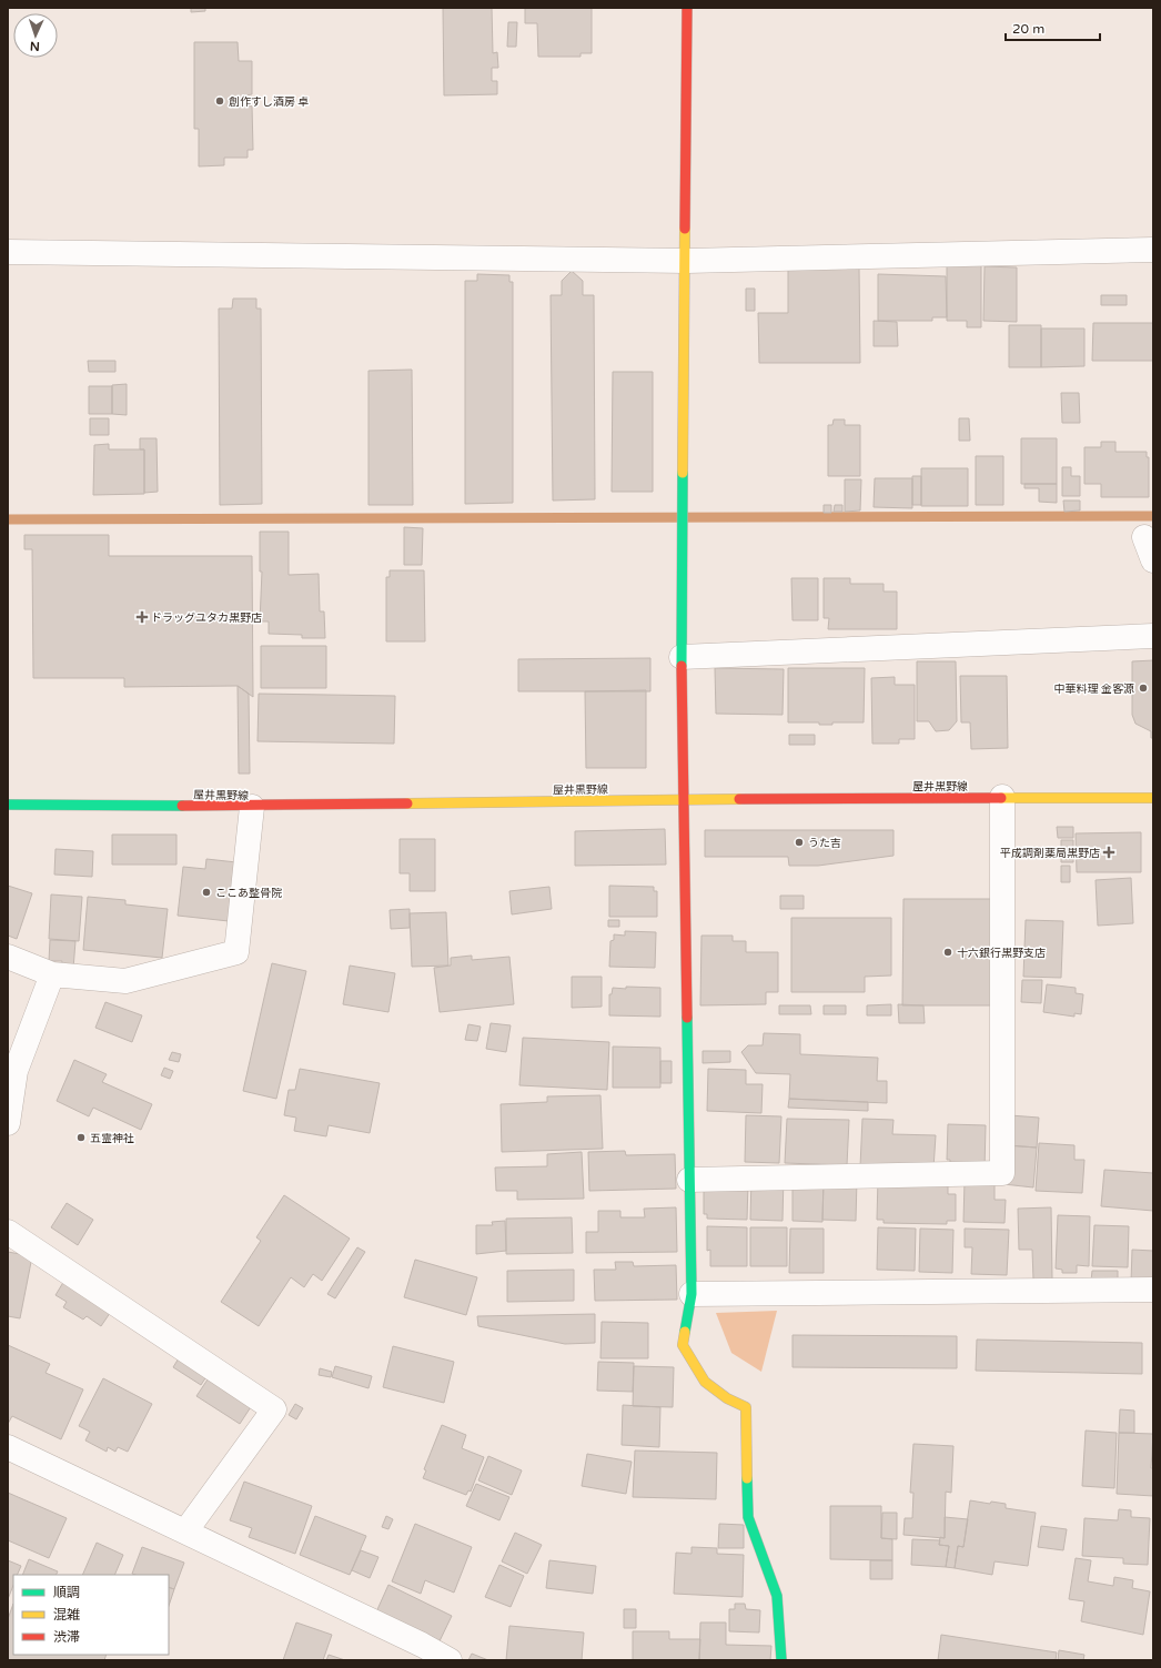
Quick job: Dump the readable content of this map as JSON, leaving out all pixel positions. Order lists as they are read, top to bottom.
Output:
{
  "streets": {
    "street": ["屋井黒野線"]
  },
  "places": {
    "other": [
      "創作すし酒房 卓",
      "中華料理 金客源",
      "うた吉",
      "ここあ整骨院",
      "十六銀行黒野支店",
      "五霊神社"
    ],
    "health": ["ドラッグユタカ黒野店", "平成調剤薬局黒野店"]
  },
  "legend": ["順調", "混雑", "渋滞"],
  "scale_bar": "20 m",
  "north": "bottom"
}
